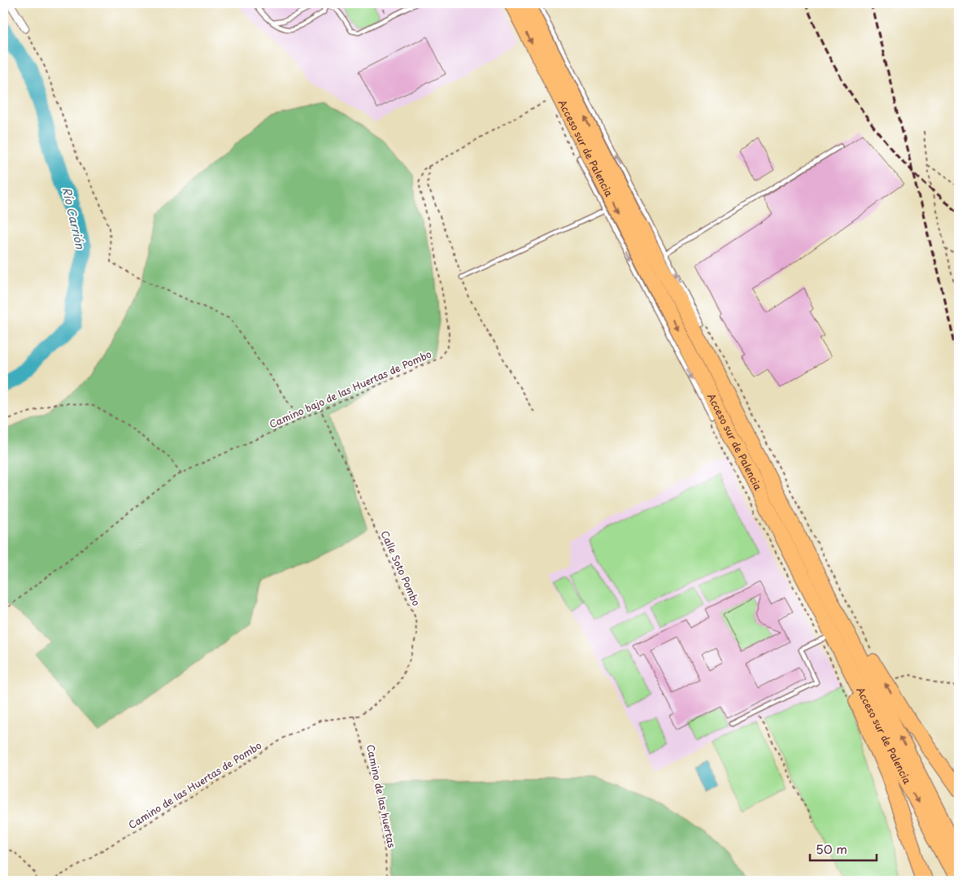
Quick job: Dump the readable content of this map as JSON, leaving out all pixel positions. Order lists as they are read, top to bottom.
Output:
{
  "streets": {
    "highway": ["Acceso sur de Palencia"],
    "path": [
      "Camino bajo de las Huertas de Pombo",
      "Calle Soto Pombo",
      "Camino de las Huertas de Pombo",
      "Camino de las huertas"
    ]
  },
  "crossings": [
    ["Camino bajo de las Huertas de Pombo", "Calle Soto Pombo"],
    ["Calle Soto Pombo", "Camino de las Huertas de Pombo"],
    ["Calle Soto Pombo", "Camino de las huertas"],
    ["Camino de las Huertas de Pombo", "Camino de las huertas"]
  ],
  "water": ["Río Carrión"],
  "scale_bar": "50 m"
}
